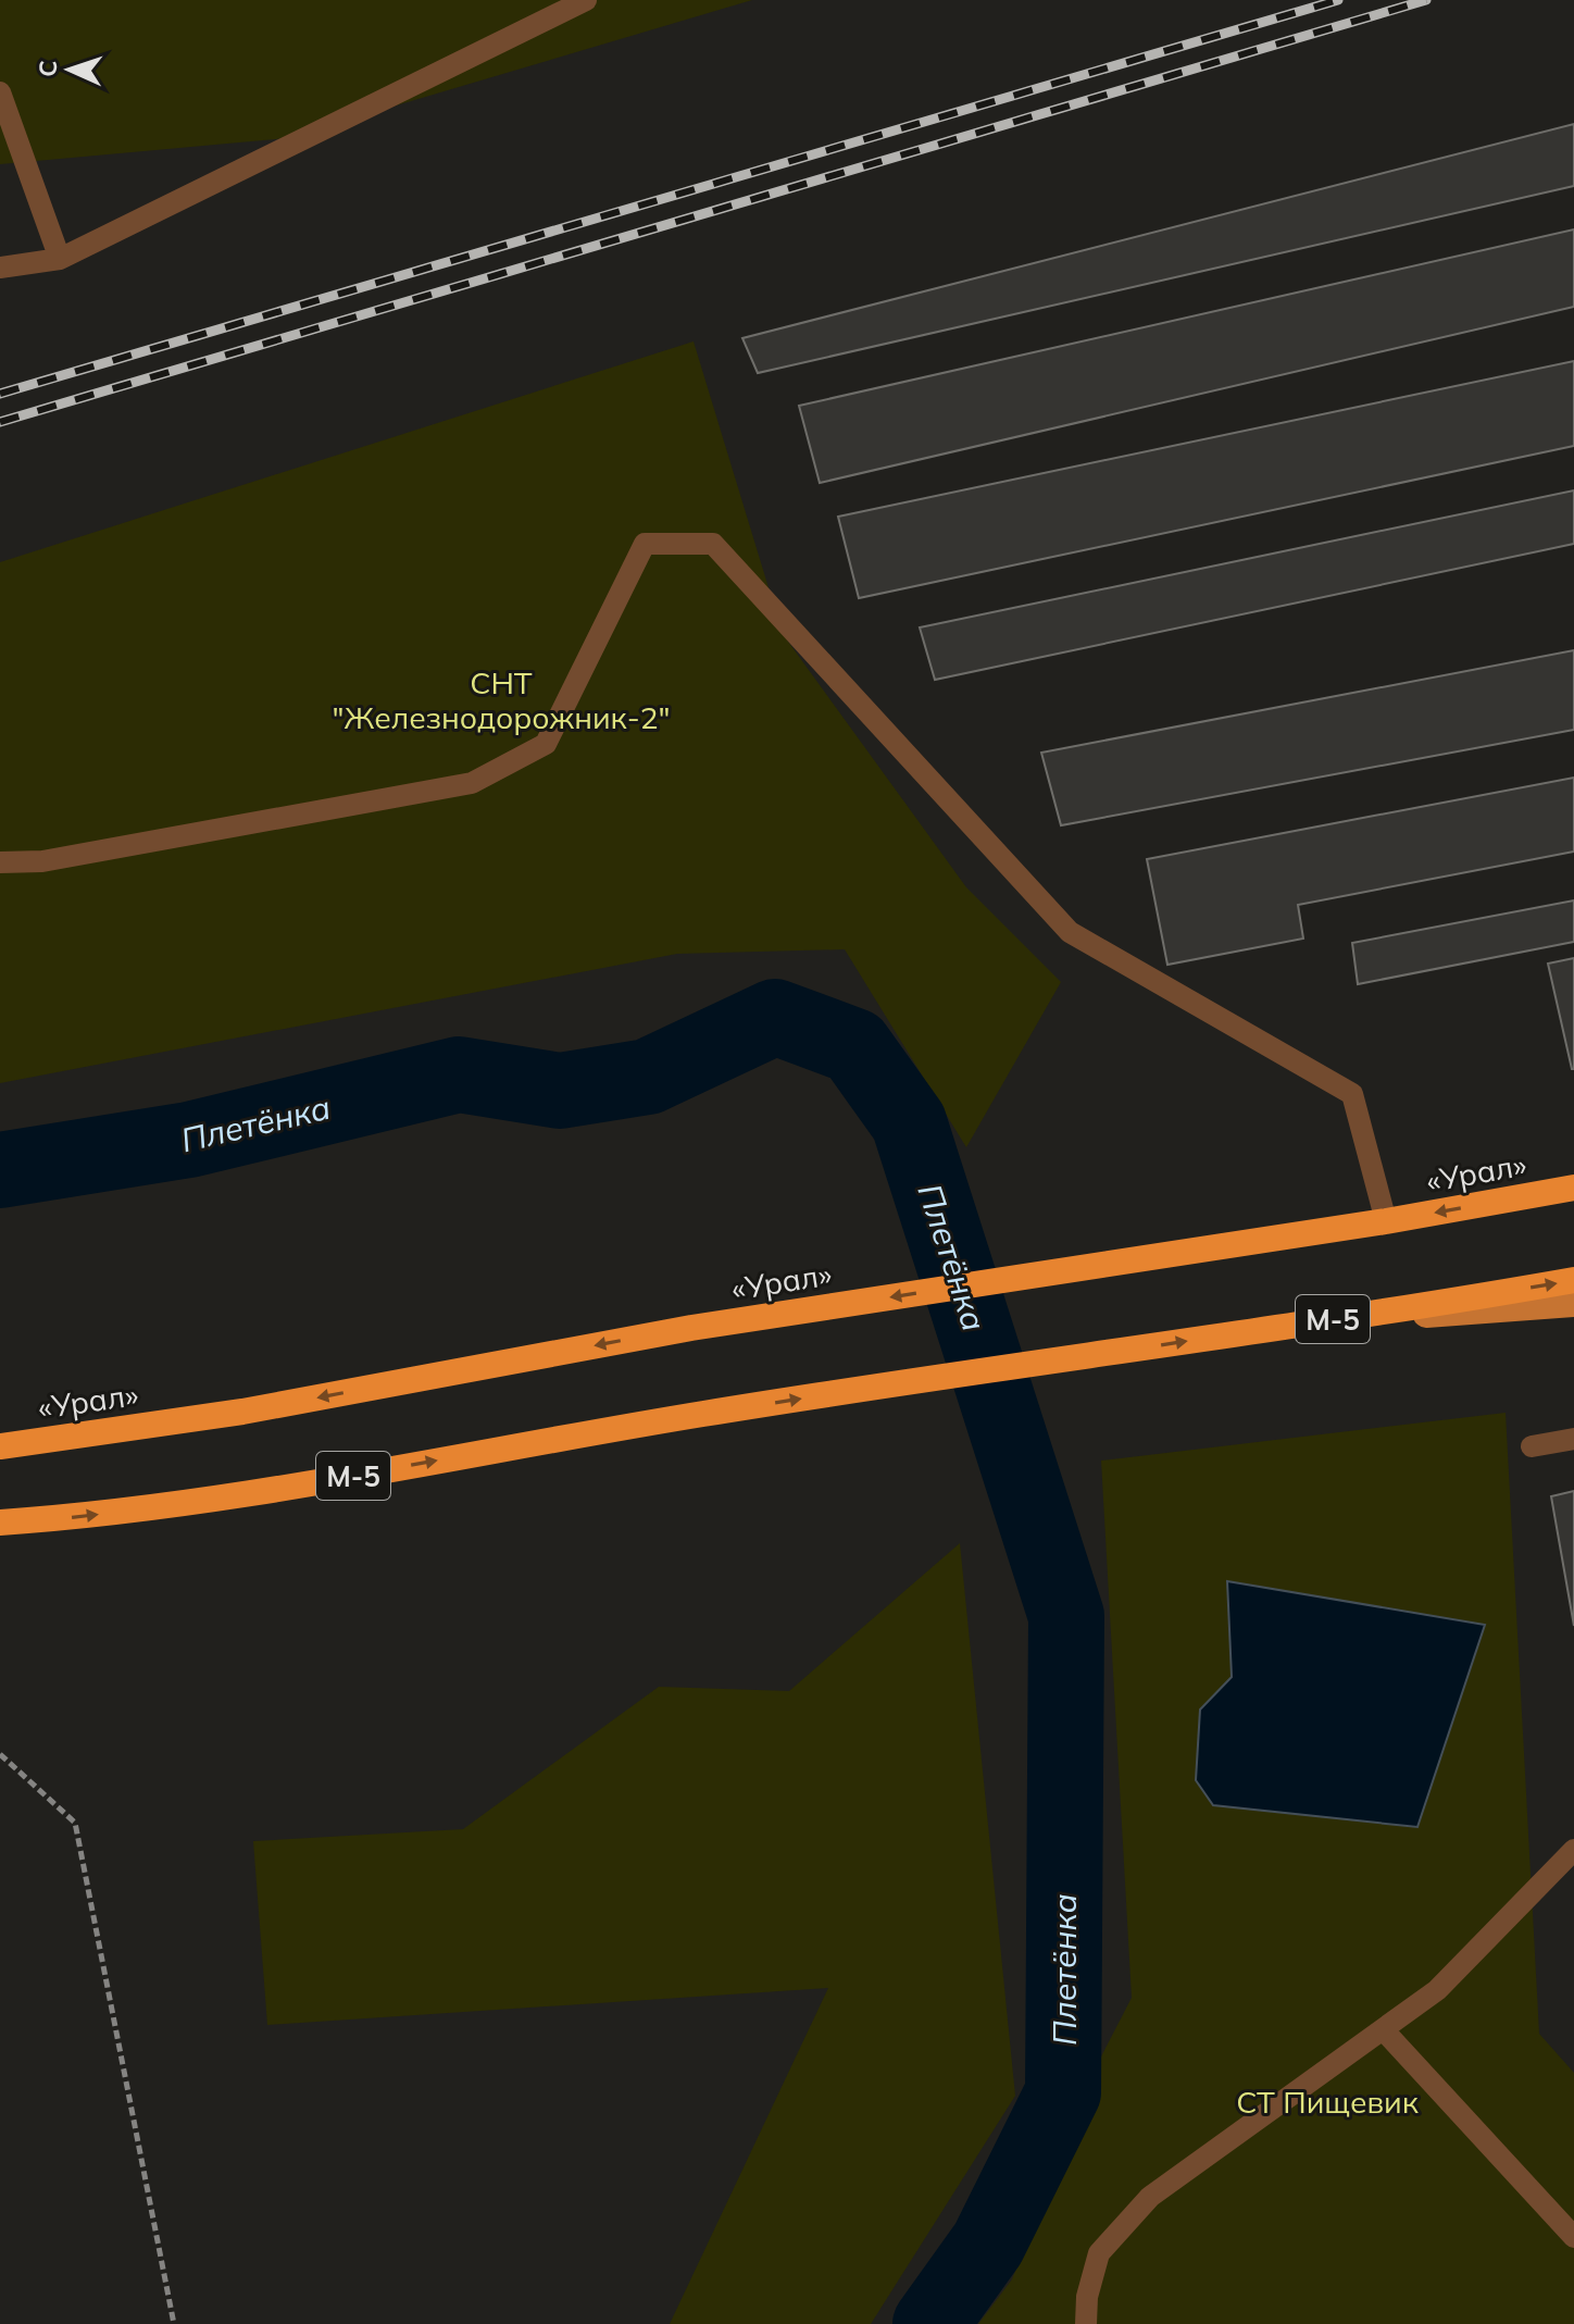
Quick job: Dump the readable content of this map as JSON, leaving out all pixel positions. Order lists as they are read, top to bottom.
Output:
{
  "streets": {
    "highway": ["«Урал»", "М-5"]
  },
  "water": ["Плетёнка"],
  "parks": ["СНТ \"Железнодорожник-2\"", "СТ Пищевик"],
  "north": "left"
}
